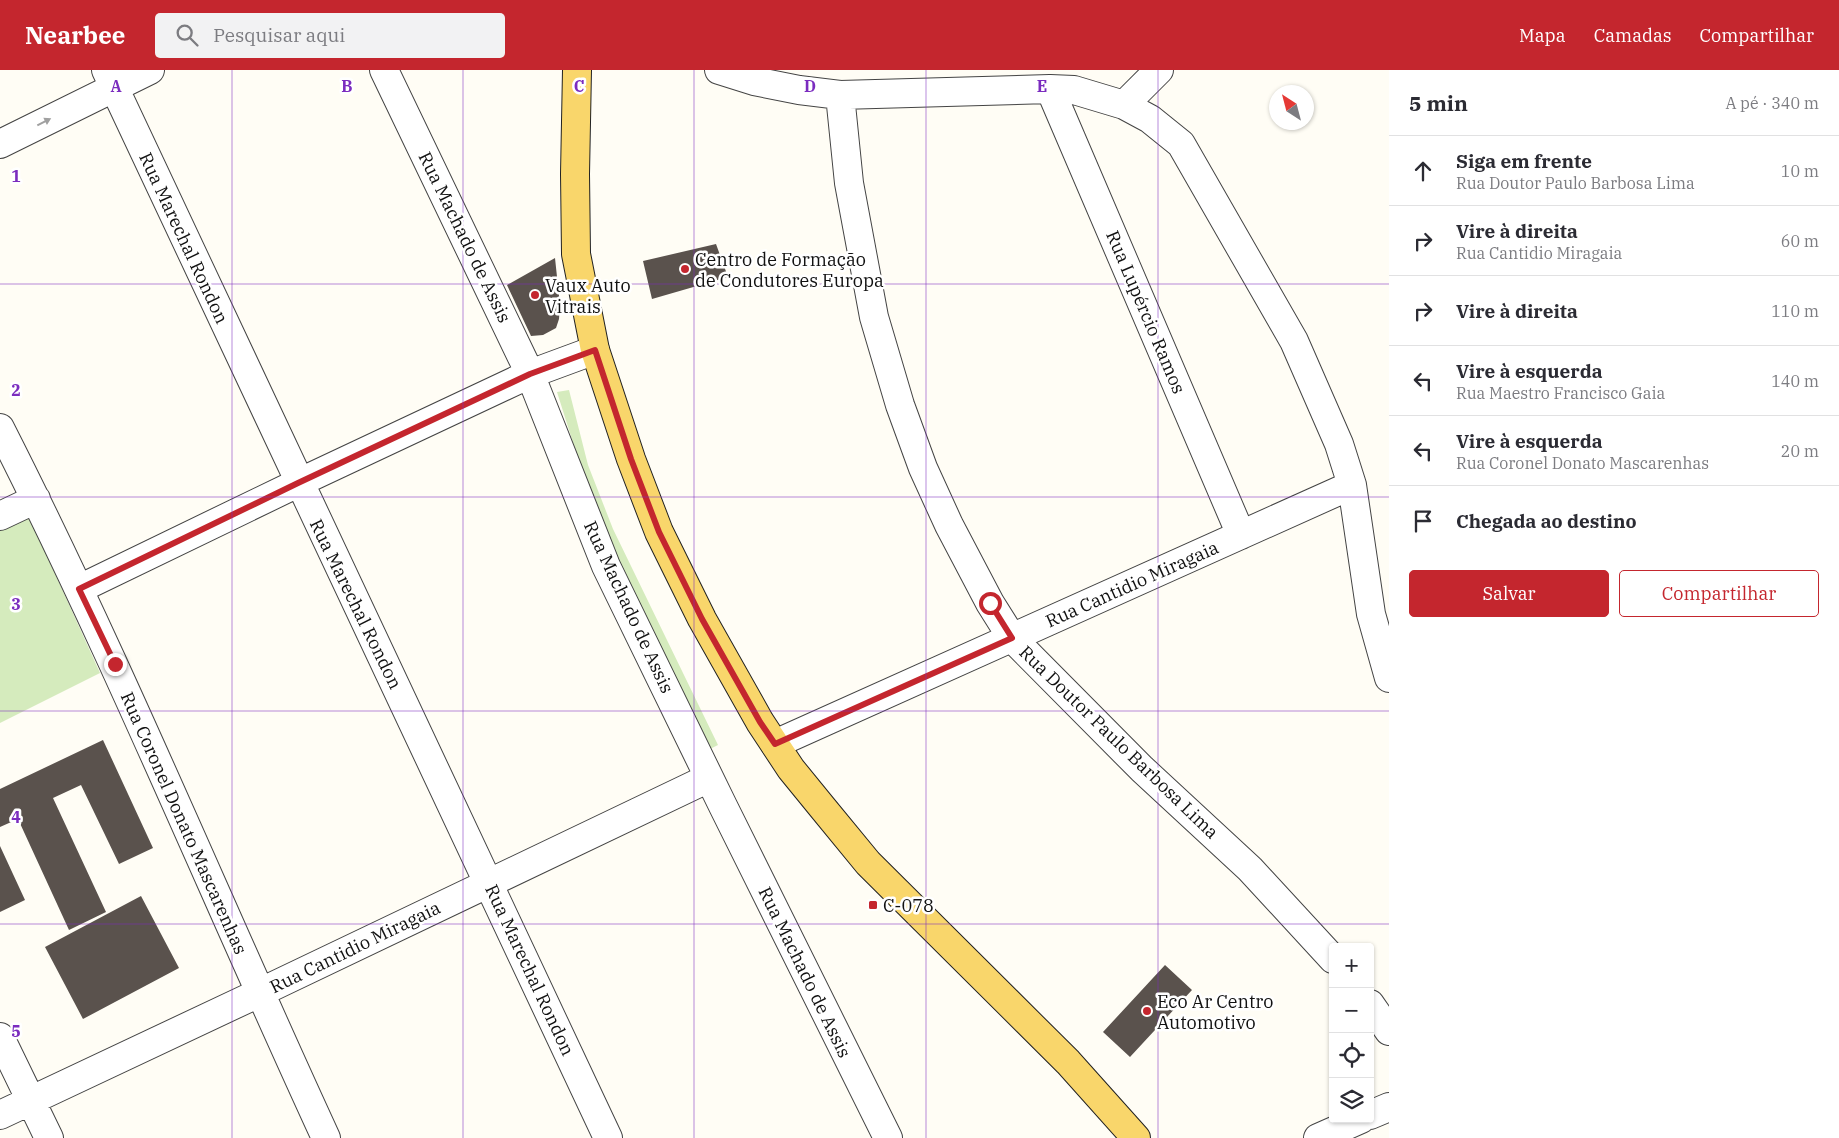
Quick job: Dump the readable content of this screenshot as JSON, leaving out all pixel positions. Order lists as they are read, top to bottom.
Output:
{
  "streets": {
    "street": [
      "Rua Machado de Assis",
      "Rua Marechal Rondon",
      "Rua Lupércio Ramos",
      "Rua Cantidio Miragaia",
      "Rua Doutor Paulo Barbosa Lima",
      "Rua Coronel Donato Mascarenhas"
    ]
  },
  "crossings": [
    ["Rua Machado de Assis", "Rua Cantidio Miragaia"],
    ["Rua Marechal Rondon", "Rua Cantidio Miragaia"],
    ["Rua Lupércio Ramos", "Rua Cantidio Miragaia"],
    ["Rua Cantidio Miragaia", "Rua Doutor Paulo Barbosa Lima"],
    ["Rua Cantidio Miragaia", "Rua Coronel Donato Mascarenhas"]
  ],
  "places": {
    "other": ["Centro de Formação de Condutores Europa", "Vaux Auto Vitrais", "Eco Ar Centro Automotivo"],
    "transit": ["C-078"]
  },
  "north": "top left",
  "page": {
    "header": "Nearbee",
    "search": "Pesquisar aqui",
    "nav": ["Mapa", "Camadas", "Compartilhar"],
    "heading": ["5 min", "A pé · 340 m"],
    "list": [
      ["Siga em frente", "Rua Doutor Paulo Barbosa Lima", "10 m"],
      ["Vire à direita", "Rua Cantidio Miragaia", "60 m"],
      ["Vire à direita", "110 m"],
      ["Vire à esquerda", "Rua Maestro Francisco Gaia", "140 m"],
      ["Vire à esquerda", "Rua Coronel Donato Mascarenhas", "20 m"],
      "Chegada ao destino"
    ],
    "buttons": ["Salvar", "Compartilhar"],
    "map_buttons": ["+", "−"]
  },
  "grid": {
    "columns": [
      "A",
      "B",
      "C",
      "D",
      "E"
    ],
    "rows": [
      "1",
      "2",
      "3",
      "4",
      "5"
    ]
  }
}
